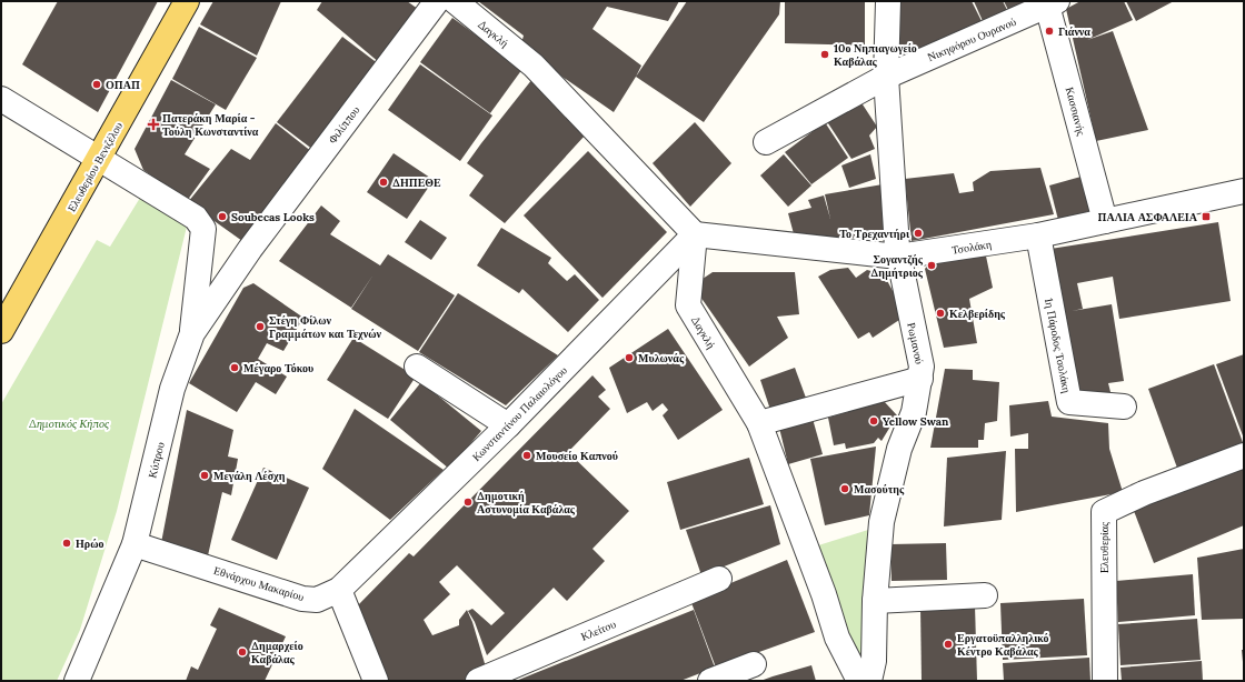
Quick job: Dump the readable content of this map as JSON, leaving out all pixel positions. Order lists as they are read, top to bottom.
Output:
{
  "streets": {
    "main road": ["Ελευθερίου Βενιζέλου"],
    "street": [
      "Δαγκλή",
      "Νικηφόρου Ουρανού",
      "Κασσιανής",
      "Φιλίππου",
      "Τσολάκη",
      "Ρωμανού",
      "1η Πάροδος Τσολάκη",
      "Κωνσταντίνου Παλαιολόγου",
      "Κύπρου",
      "Ελευθερίας",
      "Εθνάρχου Μακαρίου",
      "Κλείτου"
    ]
  },
  "crossings": [
    ["Δαγκλή", "Τσολάκη"],
    ["Δαγκλή", "Κωνσταντίνου Παλαιολόγου"],
    ["Νικηφόρου Ουρανού", "Κασσιανής"],
    ["Νικηφόρου Ουρανού", "Ρωμανού"],
    ["Κασσιανής", "Τσολάκη"],
    ["Φιλίππου", "Κύπρου"],
    ["Τσολάκη", "Ρωμανού"],
    ["Τσολάκη", "1η Πάροδος Τσολάκη"],
    ["Τσολάκη", "Κωνσταντίνου Παλαιολόγου"],
    ["Κωνσταντίνου Παλαιολόγου", "Εθνάρχου Μακαρίου"],
    ["Κύπρου", "Εθνάρχου Μακαρίου"]
  ],
  "parks": ["Δημοτικός Κήπος"],
  "places": {
    "other": [
      "Γιάννα",
      "10ο Νηπιαγωγείο Καβάλας",
      "ΟΠΑΠ",
      "ΔΗΠΕΘΕ",
      "Soubecas Looks",
      "Το Τρεχαντήρι",
      "Σογαντζής Δημήτριος",
      "Κελβερίδης",
      "Στέγη Φίλων Γραμμάτων και Τεχνών",
      "Μυλωνάς",
      "Μέγαρο Τόκου",
      "Yellow Swan",
      "Μουσείο Καπνού",
      "Μεγάλη Λέσχη",
      "Μασούτης",
      "Δημοτική Αστυνομία Καβάλας",
      "Ηρώο",
      "Εργατοϋπαλληλικό Κέντρο Καβάλας",
      "Δημαρχείο Καβάλας"
    ],
    "health": ["Πατεράκη Μαρία - Τούλη Κωνσταντίνα"],
    "transit": ["ΠΑΛΙΑ ΑΣΦΑΛΕΙΑ"]
  }
}
